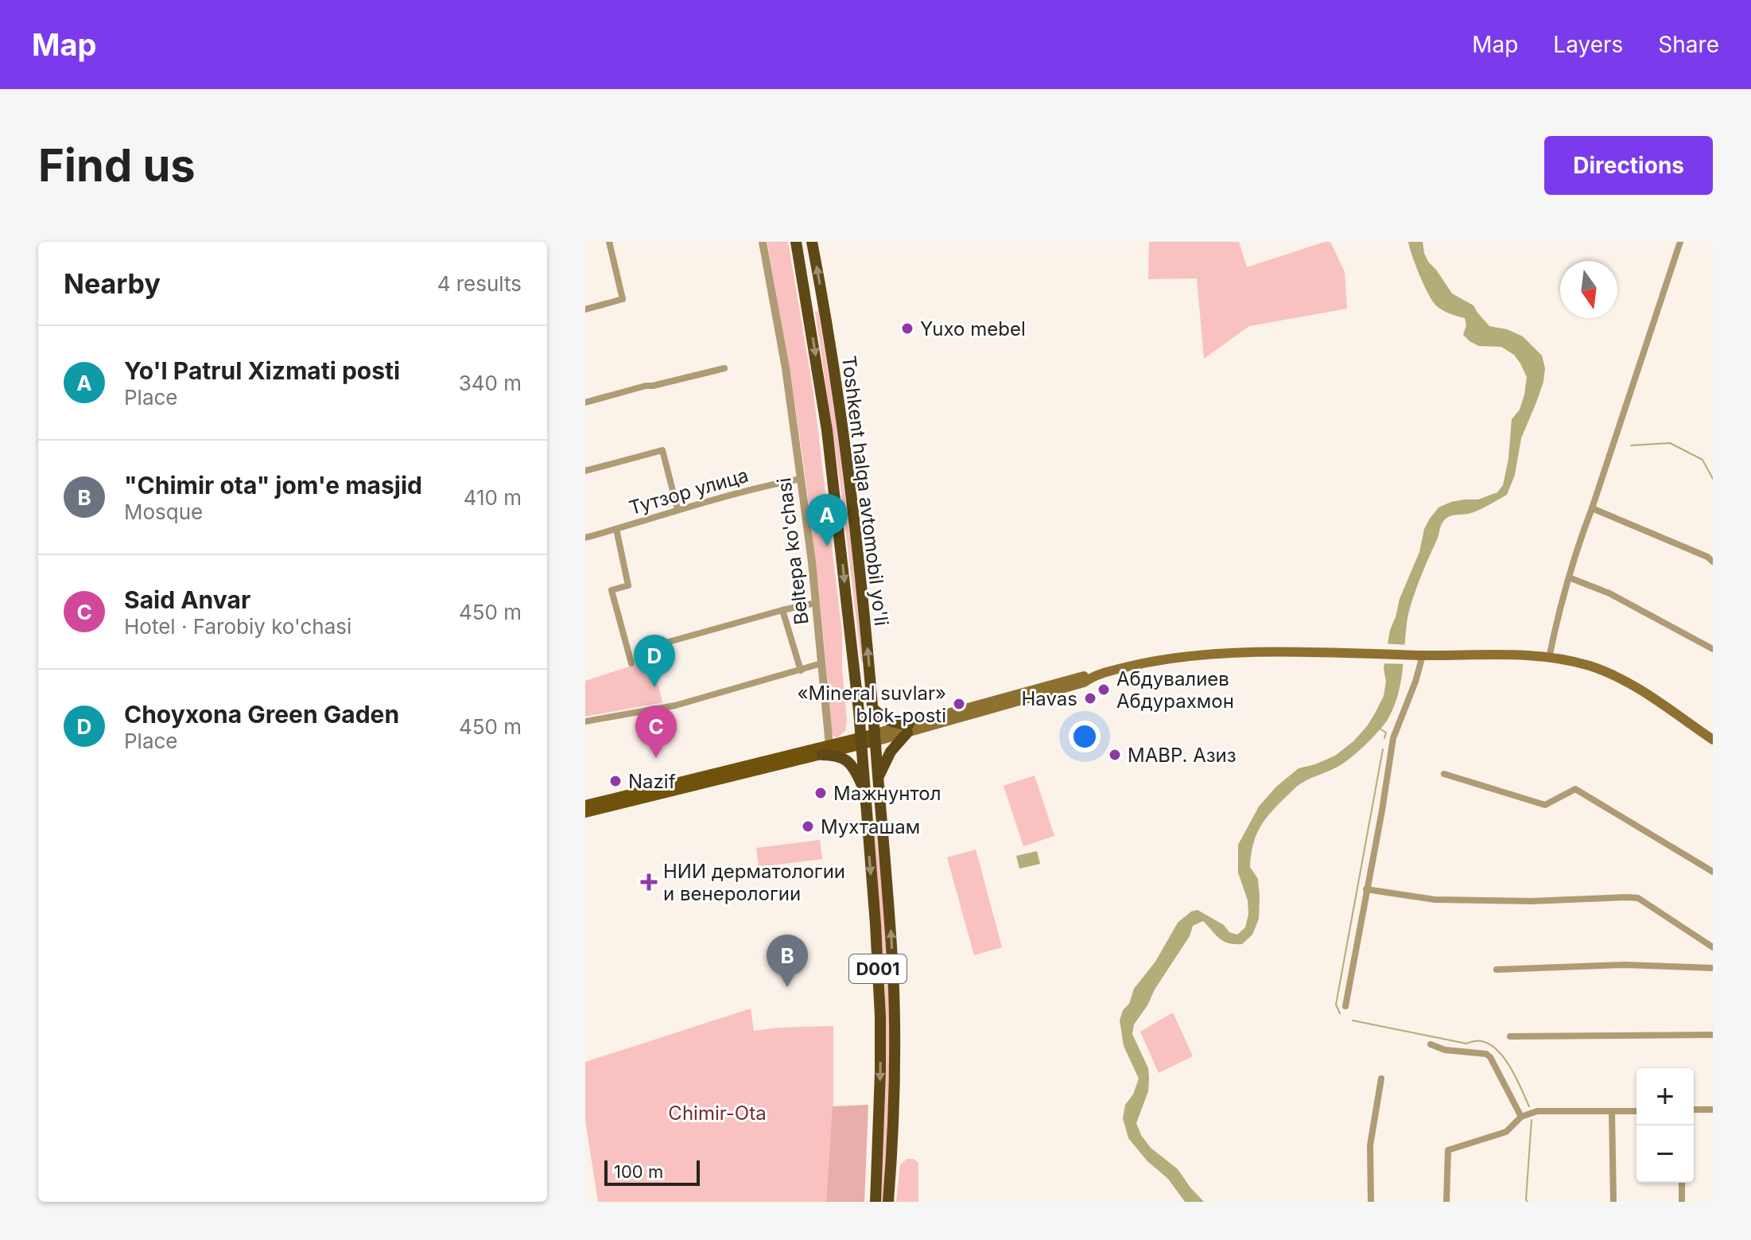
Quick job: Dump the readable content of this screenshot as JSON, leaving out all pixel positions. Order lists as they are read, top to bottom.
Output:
{
  "streets": {
    "highway": ["Toshkent halqa avtomobil yo'li", "D001"],
    "street": ["Тутзор улица", "Beltepa ko'chasi"]
  },
  "crossings": [
    ["Тутзор улица", "Beltepa ko'chasi"]
  ],
  "parks": ["Chimir-Ota"],
  "places": {
    "other": [
      "Yuxo mebel",
      "Абдувалиев Абдурахмон",
      "Havas",
      "«Mineral suvlar» blok-posti",
      "МАВР. Азиз",
      "Nazif",
      "Мажнунтол",
      "Мухташам"
    ],
    "health": ["НИИ дерматологии и венерологии"]
  },
  "scale_bar": "100 m",
  "north": "bottom",
  "page": {
    "header": "Map",
    "nav": ["Map", "Layers", "Share"],
    "buttons": "Directions",
    "title": "Find us",
    "heading": ["Nearby", "4 results"],
    "list": [
      {
        "mark": "A",
        "name": "Yo'l Patrul Xizmati posti",
        "note": "Place",
        "value": "340 m"
      },
      {
        "mark": "B",
        "name": "\"Chimir ota\" jom'e masjid",
        "note": "Mosque",
        "value": "410 m"
      },
      {
        "mark": "C",
        "name": "Said Anvar",
        "note": "Hotel · Farobiy ko'chasi",
        "value": "450 m"
      },
      {
        "mark": "D",
        "name": "Choyxona Green Gaden",
        "note": "Place",
        "value": "450 m"
      }
    ],
    "pins": [
      "A",
      "D",
      "C",
      "B"
    ],
    "map_buttons": ["+", "−"],
    "scale": "100 m"
  }
}
